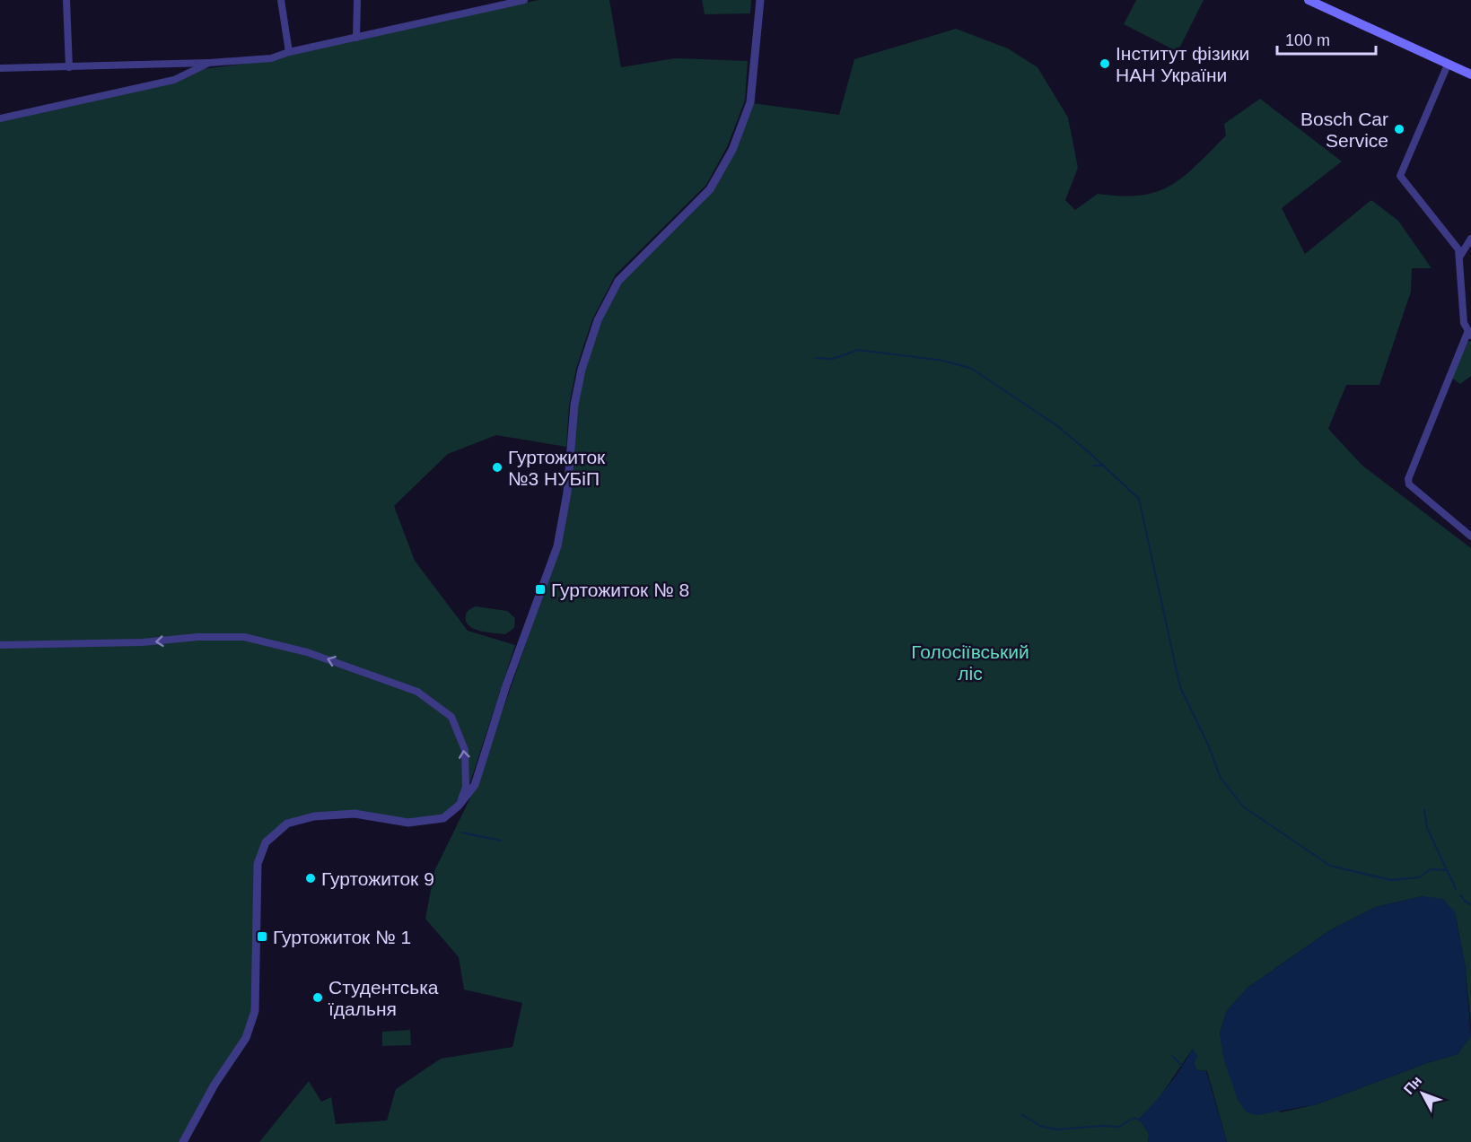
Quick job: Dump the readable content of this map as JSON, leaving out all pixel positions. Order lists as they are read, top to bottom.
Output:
{
  "parks": ["Голосіївський ліс"],
  "places": {
    "other": [
      "Інститут фізики НАН України",
      "Bosch Car Service",
      "Гуртожиток №3 НУБіП",
      "Гуртожиток 9",
      "Студентська їдальня"
    ],
    "transit": ["Гуртожиток № 8", "Гуртожиток № 1"]
  },
  "scale_bar": "100 m",
  "north": "top left"
}
